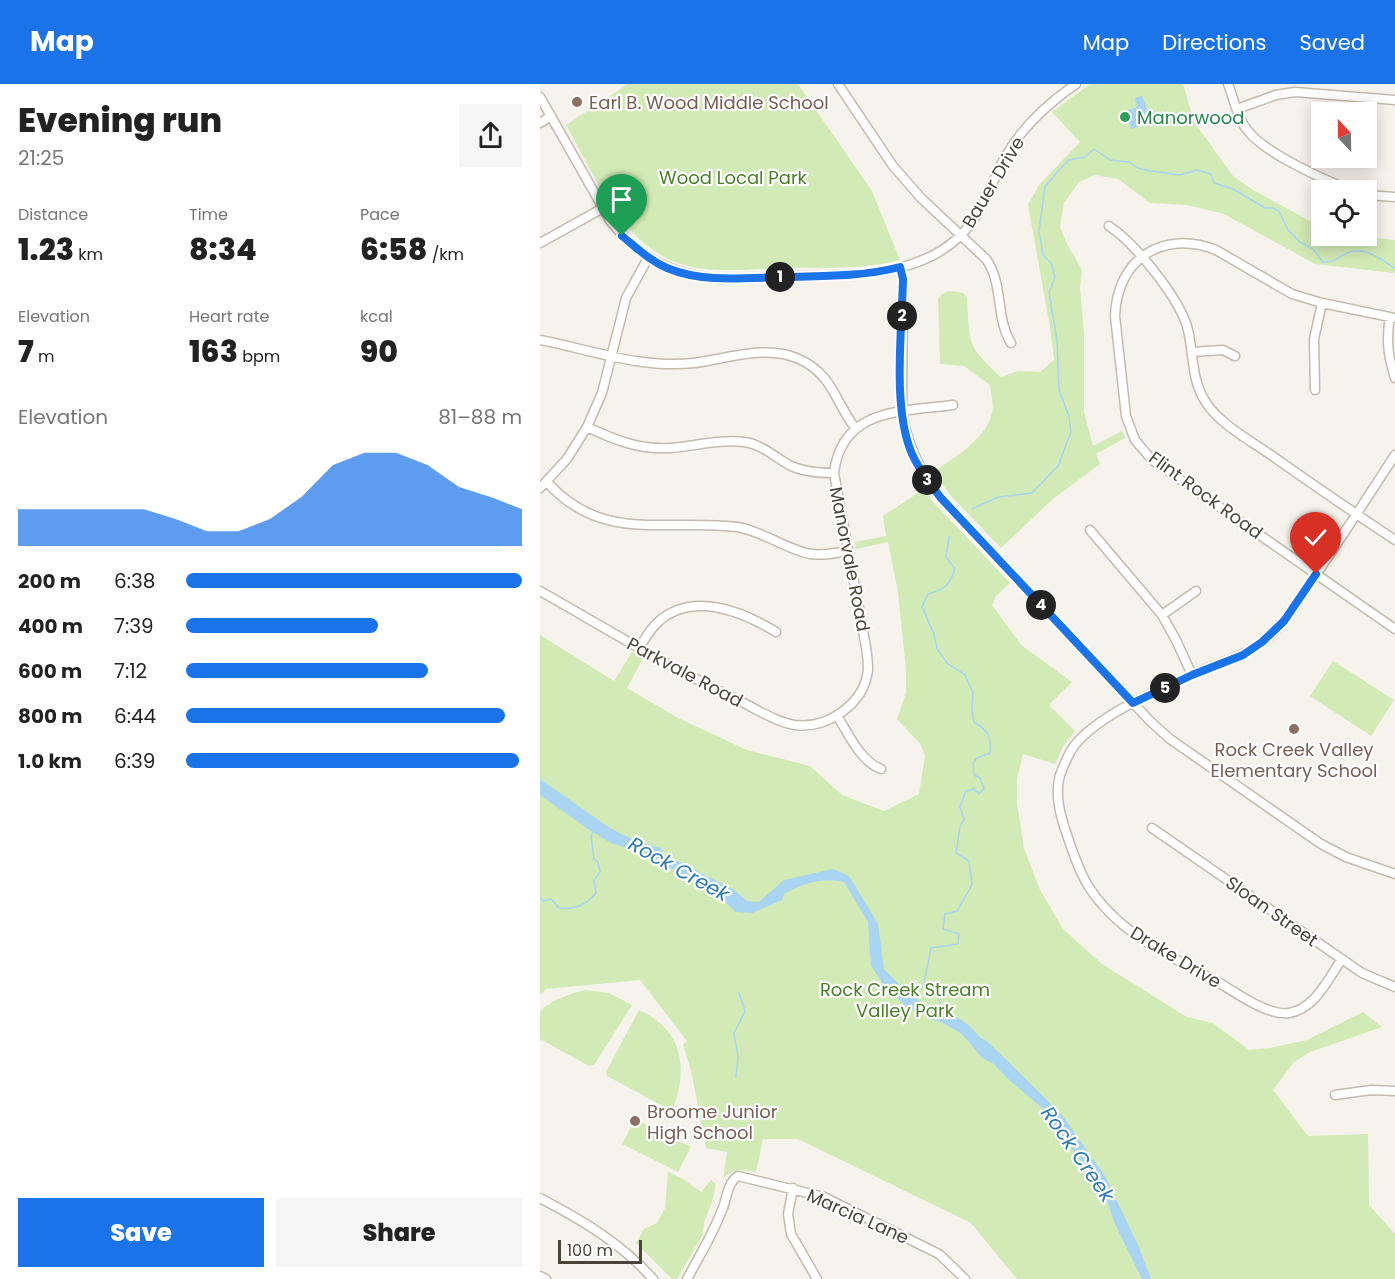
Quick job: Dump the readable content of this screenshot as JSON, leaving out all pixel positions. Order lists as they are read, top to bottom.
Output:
{
  "streets": {
    "street": [
      "Bauer Drive",
      "Flint Rock Road",
      "Manorvale Road",
      "Parkvale Road",
      "Sloan Street",
      "Drake Drive",
      "Marcia Lane"
    ]
  },
  "crossings": [
    ["Flint Rock Road", "Drake Drive"],
    ["Manorvale Road", "Parkvale Road"],
    ["Sloan Street", "Drake Drive"]
  ],
  "water": ["Rock Creek"],
  "parks": ["Wood Local Park", "Rock Creek Stream Valley Park"],
  "places": [
    "Earl B. Wood Middle School",
    "Manorwood",
    "Rock Creek Valley Elementary School",
    "Broome Junior High School"
  ],
  "scale_bar": "100 m",
  "north": "top",
  "page": {
    "header": "Map",
    "nav": ["Map", "Directions", "Saved"],
    "heading": ["Evening run", "21:25"],
    "stats": [
      ["Distance", "1.23 km"],
      ["Time", "8:34"],
      ["Pace", "6:58 /km"],
      ["Elevation", "7 m"],
      ["Heart rate", "163 bpm"],
      ["kcal", "90"]
    ],
    "pins": [
      "1",
      "2",
      "3",
      "4",
      "5"
    ],
    "chart": ["Elevation", "81–88 m"],
    "list": [
      {
        "name": "200 m",
        "note": "6:38"
      },
      {
        "name": "400 m",
        "note": "7:39"
      },
      {
        "name": "600 m",
        "note": "7:12"
      },
      {
        "name": "800 m",
        "note": "6:44"
      },
      {
        "name": "1.0 km",
        "note": "6:39"
      }
    ],
    "buttons": ["Save", "Share"],
    "scale": "100 m"
  }
}
